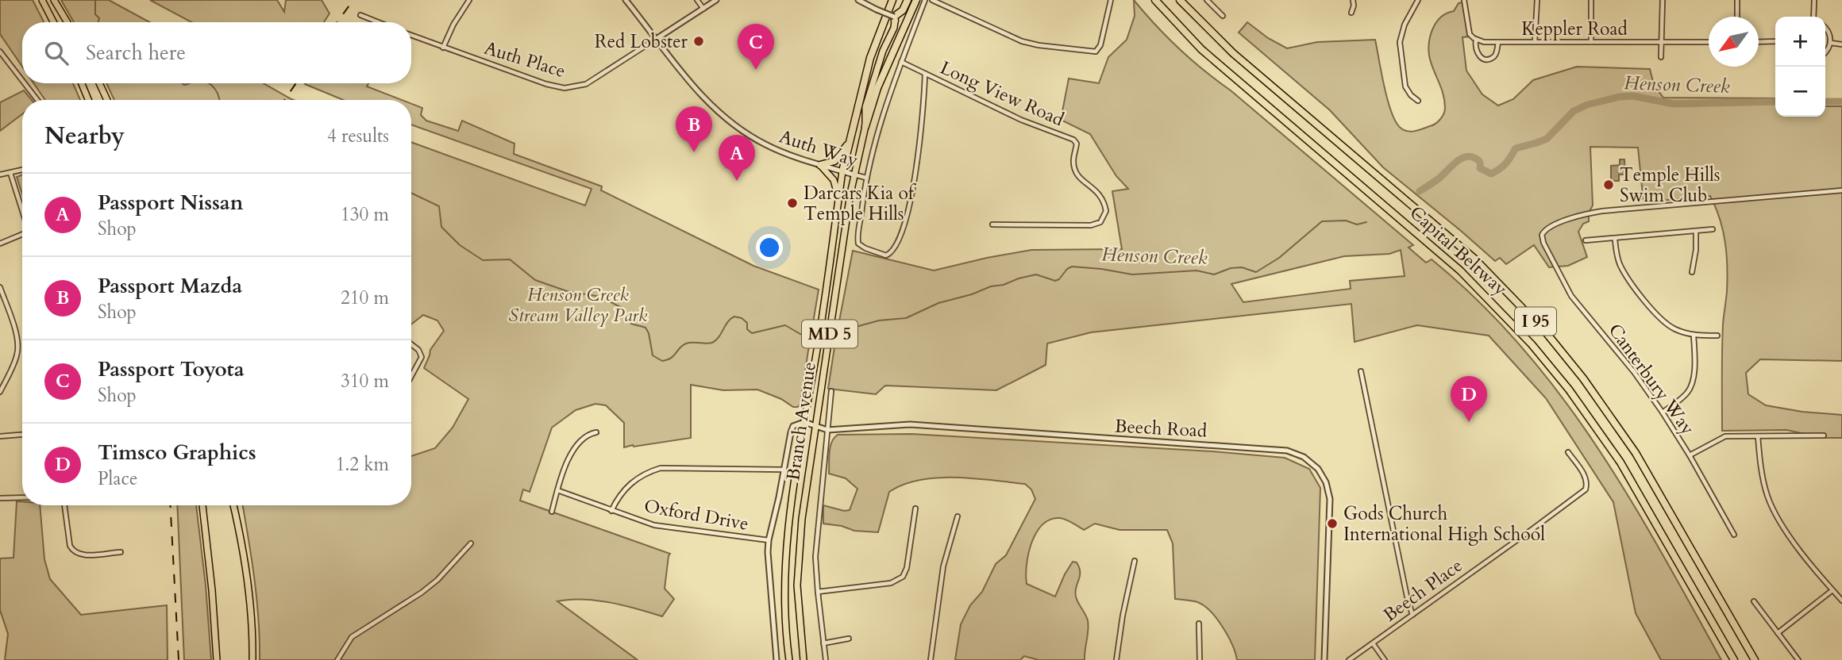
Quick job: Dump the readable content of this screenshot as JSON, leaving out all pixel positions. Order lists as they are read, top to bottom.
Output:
{
  "streets": {
    "highway": [
      "Capital Beltway",
      "I 95",
      "MD 5",
      "Branch Avenue"
    ],
    "street": [
      "Keppler Road",
      "Auth Place",
      "Long View Road",
      "Auth Way",
      "Canterbury Way",
      "Beech Road",
      "Oxford Drive",
      "Beech Place"
    ]
  },
  "crossings": [
    ["Auth Place", "Auth Way"],
    ["Auth Way", "Branch Avenue"],
    ["Branch Avenue", "Beech Road"]
  ],
  "water": ["Henson Creek"],
  "parks": ["Henson Creek Stream Valley Park"],
  "places": [
    "Red Lobster",
    "Temple Hills Swim Club",
    "Darcars Kia of Temple Hills",
    "Gods Church International High School"
  ],
  "north": "bottom left",
  "page": {
    "map_buttons": ["+", "−"],
    "search": "Search here",
    "pins": [
      "C",
      "B",
      "A",
      "D"
    ],
    "heading": ["Nearby", "4 results"],
    "list": [
      {
        "mark": "A",
        "name": "Passport Nissan",
        "note": "Shop",
        "value": "130 m"
      },
      {
        "mark": "B",
        "name": "Passport Mazda",
        "note": "Shop",
        "value": "210 m"
      },
      {
        "mark": "C",
        "name": "Passport Toyota",
        "note": "Shop",
        "value": "310 m"
      },
      {
        "mark": "D",
        "name": "Timsco Graphics",
        "note": "Place",
        "value": "1.2 km"
      }
    ]
  }
}
